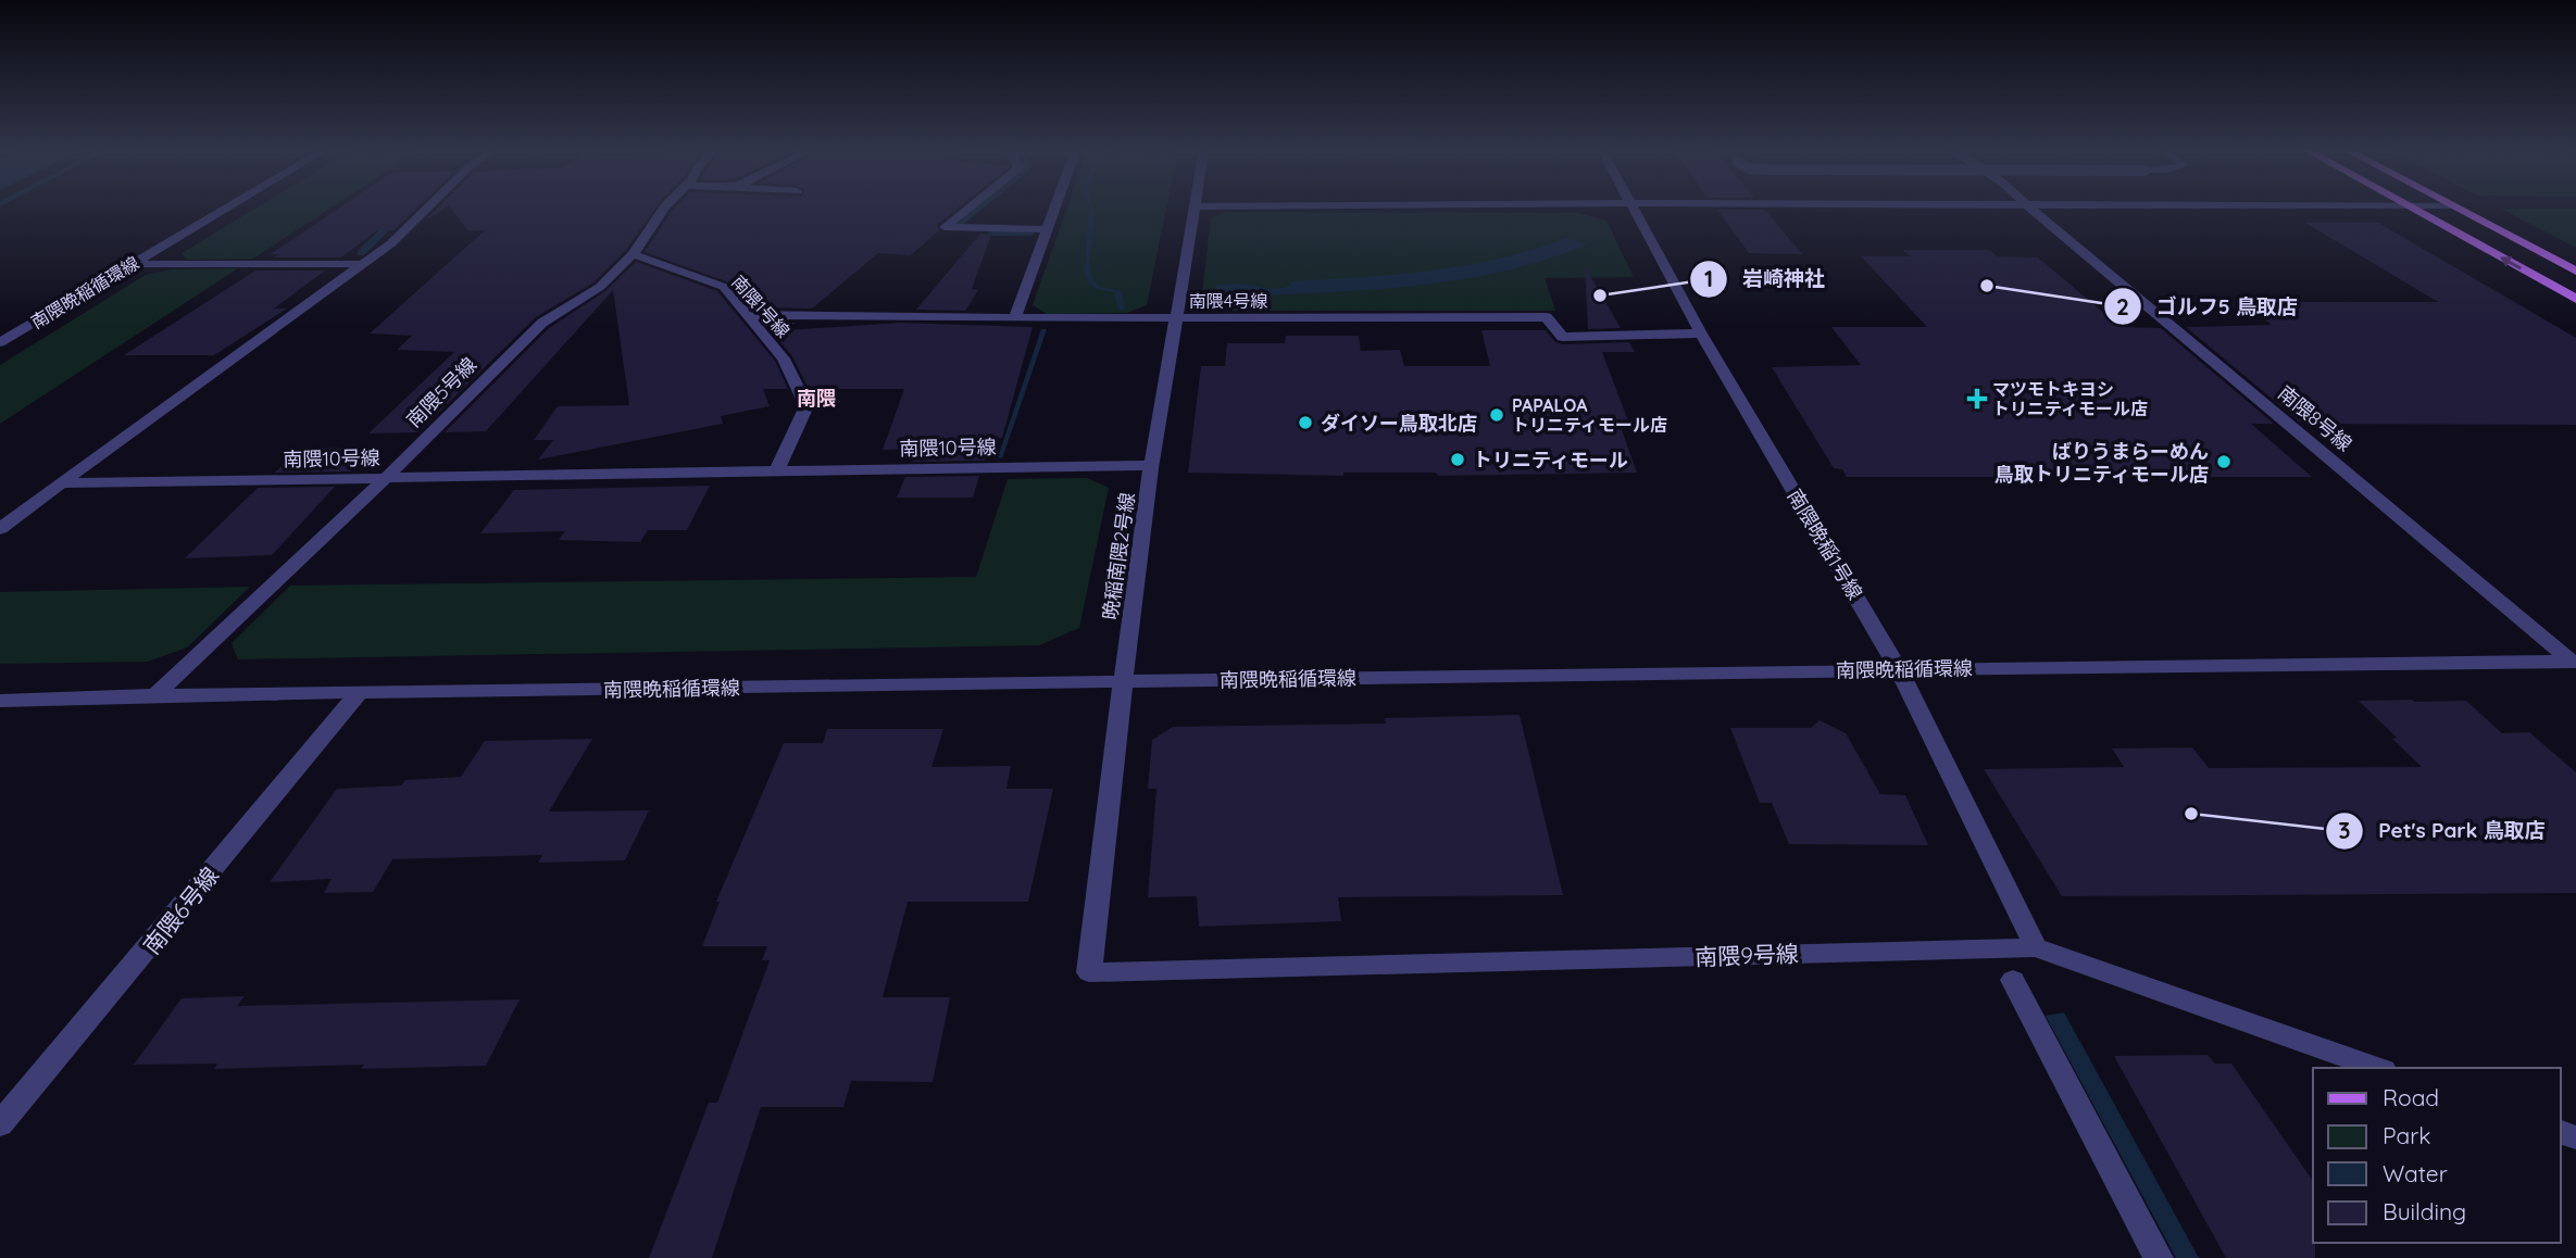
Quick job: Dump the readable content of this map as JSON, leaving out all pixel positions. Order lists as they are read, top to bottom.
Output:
{
  "streets": {
    "street": [
      "南隈晩稲循環線",
      "南隈4号線",
      "南隈1号線",
      "南隈5号線",
      "南隈8号線",
      "南隈10号線",
      "南隈晩稲1号線",
      "晩稲南隈2号線",
      "南隈6号線",
      "南隈9号線"
    ]
  },
  "crossings": [
    ["南隈晩稲循環線", "南隈5号線"],
    ["南隈晩稲循環線", "南隈8号線"],
    ["南隈晩稲循環線", "南隈晩稲1号線"],
    ["南隈晩稲循環線", "晩稲南隈2号線"],
    ["南隈晩稲循環線", "南隈6号線"],
    ["南隈4号線", "南隈1号線"],
    ["南隈4号線", "南隈晩稲1号線"],
    ["南隈4号線", "晩稲南隈2号線"],
    ["南隈1号線", "南隈5号線"],
    ["南隈1号線", "南隈10号線"],
    ["南隈5号線", "南隈10号線"],
    ["南隈10号線", "晩稲南隈2号線"],
    ["南隈晩稲1号線", "南隈9号線"],
    ["晩稲南隈2号線", "南隈9号線"]
  ],
  "districts": ["南隈"],
  "places": {
    "other": [
      "ゴルフ5 鳥取店",
      "岩崎神社",
      "PAPALOA トリニティモール店",
      "ダイソー鳥取北店",
      "トリニティモール",
      "ばりうまらーめん 鳥取トリニティモール店",
      "Pet's Park 鳥取店"
    ],
    "health": ["マツモトキヨシ トリニティモール店"]
  },
  "legend": [
    "Road",
    "Park",
    "Water",
    "Building"
  ]
}
